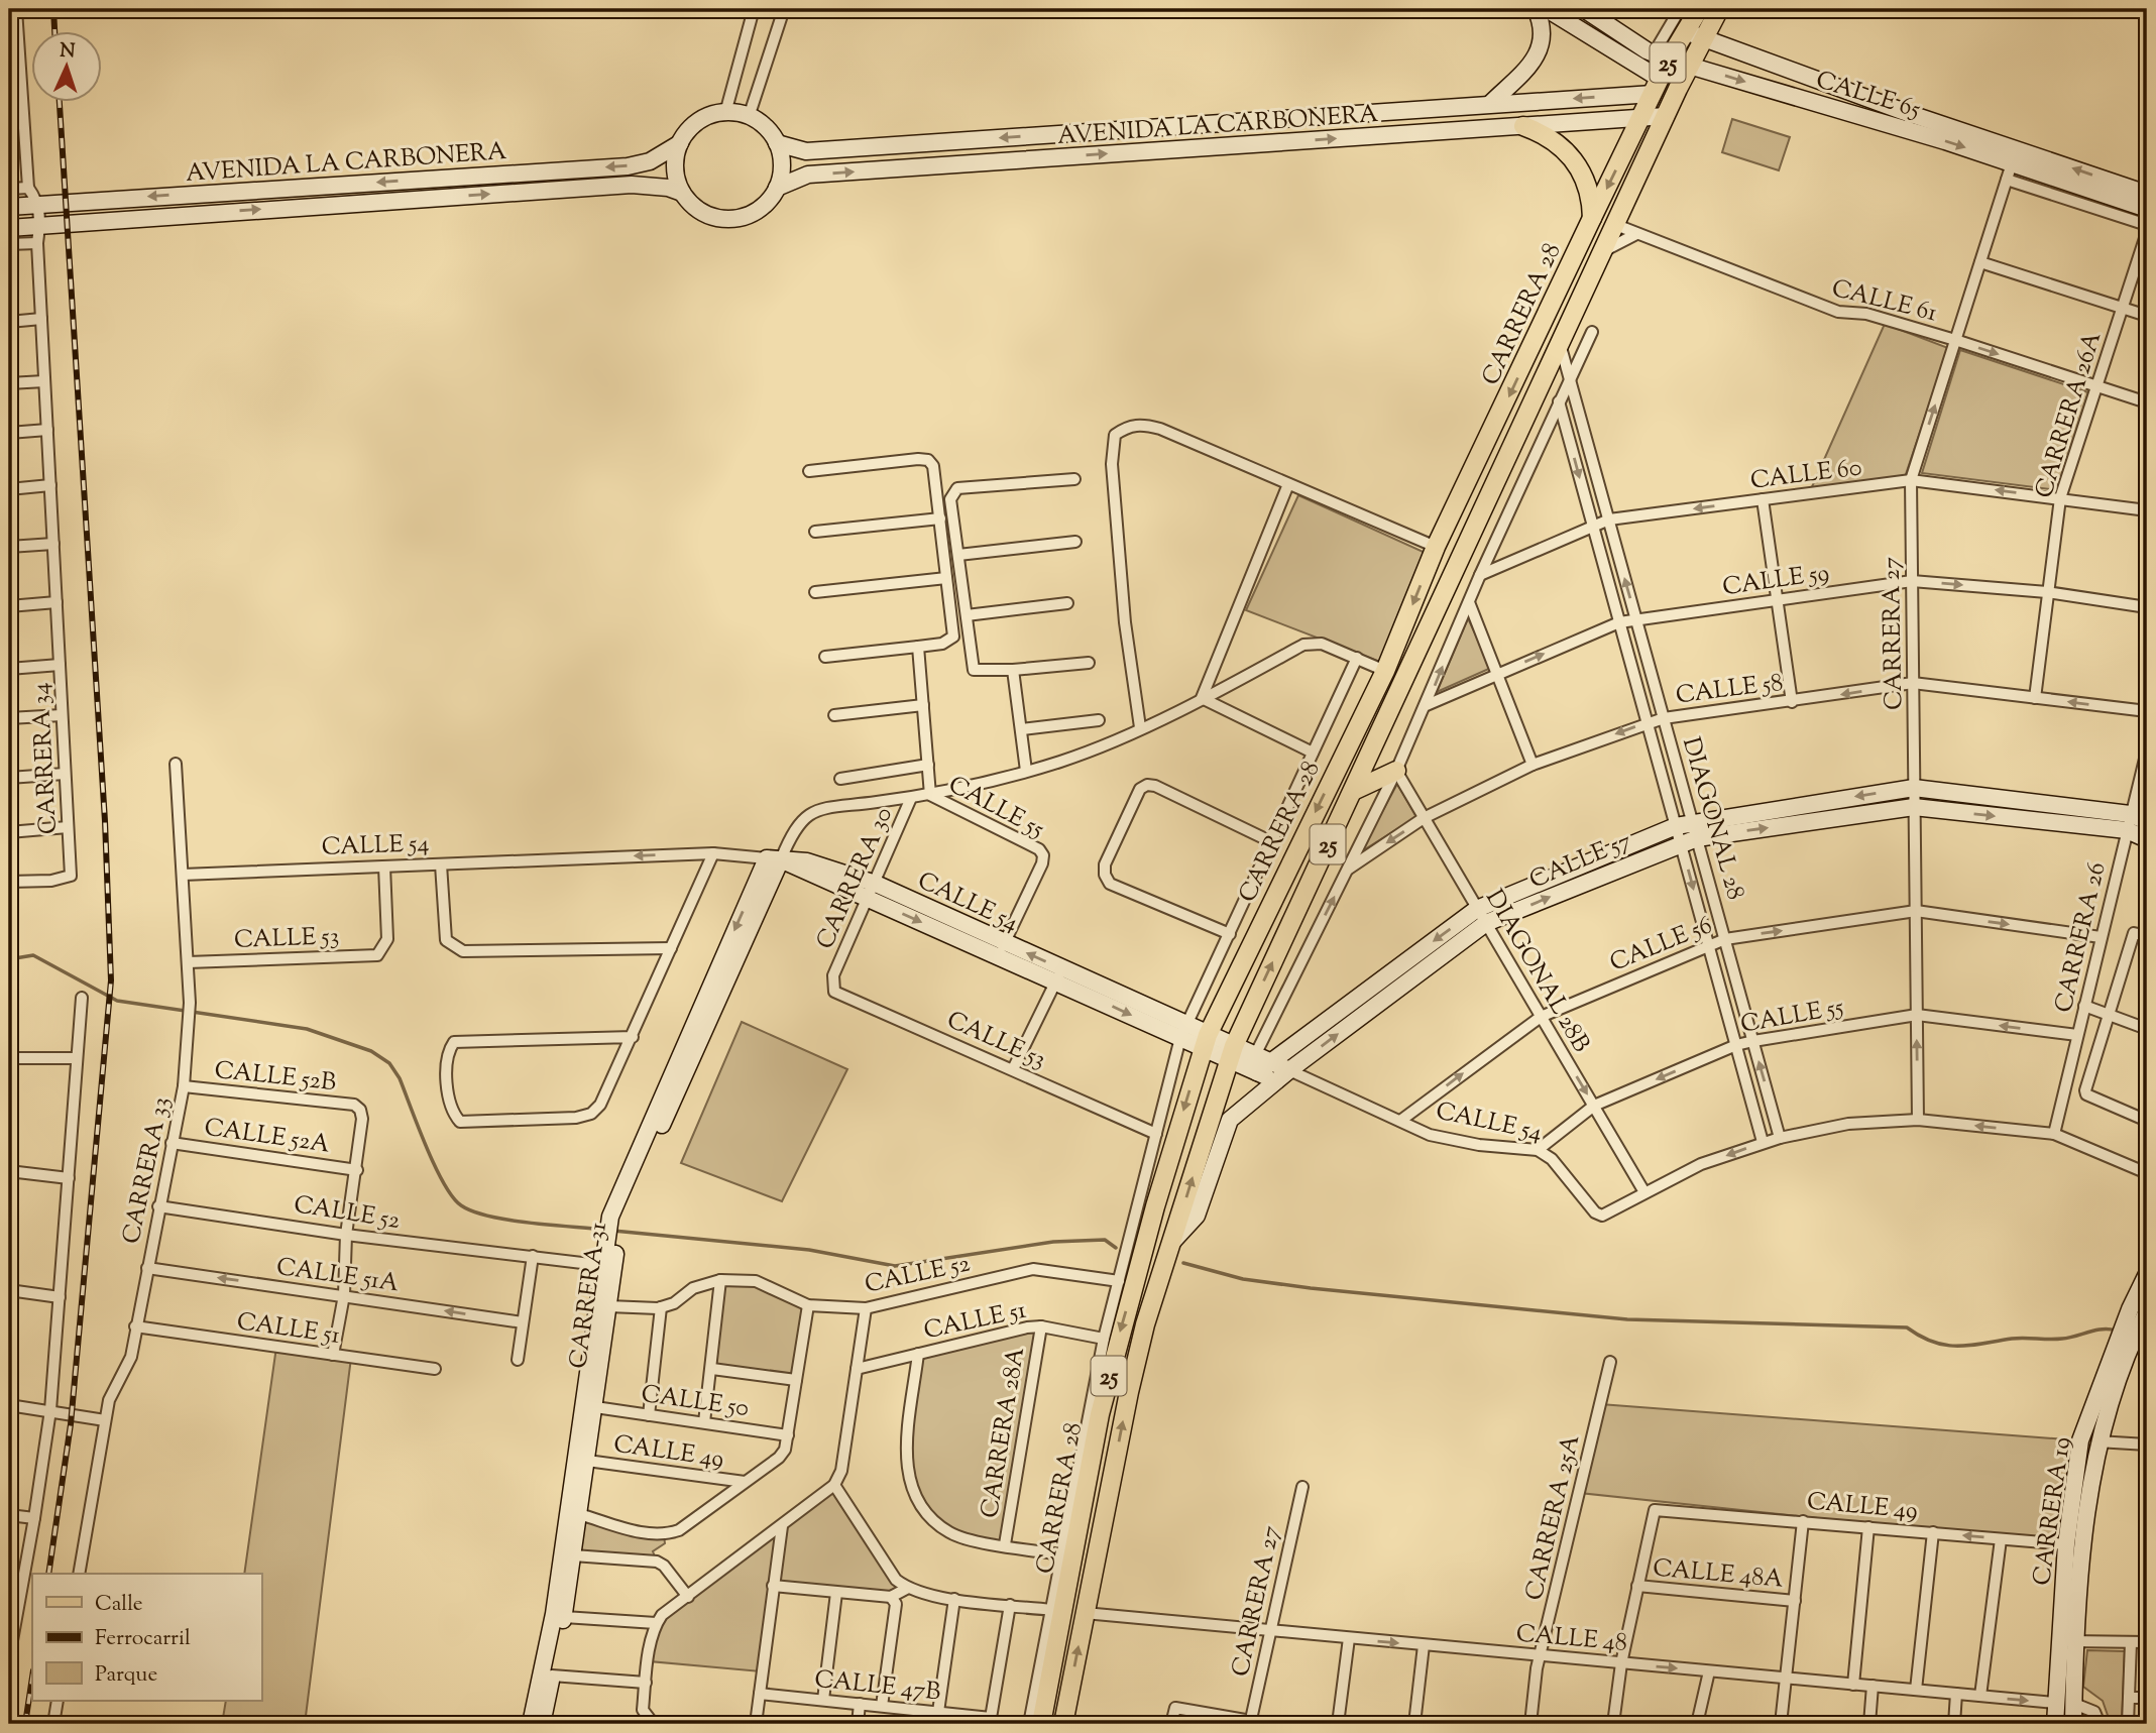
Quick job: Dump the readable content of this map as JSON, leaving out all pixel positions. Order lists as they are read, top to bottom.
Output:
{
  "streets": {
    "main road": ["25", "CARRERA 28"],
    "street": [
      "CALLE 65",
      "AVENIDA LA CARBONERA",
      "CALLE 61",
      "CARRERA 26A",
      "CALLE 60",
      "CALLE 59",
      "CARRERA 27",
      "CALLE 58",
      "CARRERA 34",
      "CALLE 55",
      "DIAGONAL 28",
      "CALLE 54",
      "CALLE 57",
      "CARRERA 30",
      "CALLE 53",
      "CARRERA 26",
      "CALLE 56",
      "DIAGONAL 28B",
      "CALLE 52B",
      "CALLE 52A",
      "CARRERA 33",
      "CALLE 52",
      "CALLE 51A",
      "CARRERA 31",
      "CALLE 51",
      "CALLE 50",
      "CARRERA 28A",
      "CALLE 49",
      "CARRERA 19",
      "CARRERA 25A",
      "CALLE 48A",
      "CALLE 48",
      "CALLE 47B"
    ]
  },
  "crossings": [
    ["CALLE 65", "CARRERA 28"],
    ["CALLE 65", "CARRERA 27"],
    ["AVENIDA LA CARBONERA", "CARRERA 28"],
    ["AVENIDA LA CARBONERA", "CARRERA 34"],
    ["CALLE 61", "CARRERA 28"],
    ["CALLE 61", "CARRERA 26A"],
    ["CALLE 61", "CARRERA 27"],
    ["CARRERA 28", "DIAGONAL 28"],
    ["CARRERA 28", "CALLE 54"],
    ["CARRERA 28", "CALLE 57"],
    ["CARRERA 28", "CALLE 53"],
    ["CARRERA 28", "CALLE 52"],
    ["CARRERA 28", "CALLE 51"],
    ["CARRERA 28", "CALLE 48"],
    ["CARRERA 26A", "CALLE 60"],
    ["CARRERA 26A", "CALLE 59"],
    ["CARRERA 26A", "CALLE 58"],
    ["CALLE 60", "CARRERA 27"],
    ["CALLE 60", "DIAGONAL 28"],
    ["CALLE 59", "CARRERA 27"],
    ["CALLE 59", "DIAGONAL 28"],
    ["CARRERA 27", "CALLE 58"],
    ["CARRERA 27", "CALLE 55"],
    ["CARRERA 27", "CALLE 54"],
    ["CARRERA 27", "CALLE 57"],
    ["CARRERA 27", "CALLE 56"],
    ["CARRERA 27", "CALLE 48"],
    ["CALLE 58", "DIAGONAL 28"],
    ["CALLE 58", "DIAGONAL 28B"],
    ["CALLE 55", "DIAGONAL 28"],
    ["CALLE 55", "CALLE 54"],
    ["CALLE 55", "CARRERA 26"],
    ["CALLE 55", "DIAGONAL 28B"],
    ["DIAGONAL 28", "CALLE 54"],
    ["DIAGONAL 28", "CALLE 57"],
    ["DIAGONAL 28", "CALLE 56"],
    ["CALLE 54", "CALLE 57"],
    ["CALLE 54", "CARRERA 30"],
    ["CALLE 54", "CALLE 53"],
    ["CALLE 54", "CARRERA 26"],
    ["CALLE 54", "CALLE 56"],
    ["CALLE 54", "DIAGONAL 28B"],
    ["CALLE 54", "CARRERA 33"],
    ["CALLE 54", "CARRERA 31"],
    ["CALLE 57", "CARRERA 26"],
    ["CALLE 57", "DIAGONAL 28B"],
    ["CARRERA 30", "CALLE 53"],
    ["CALLE 53", "CARRERA 33"],
    ["CARRERA 26", "CALLE 56"],
    ["CALLE 56", "DIAGONAL 28B"],
    ["CALLE 52B", "CALLE 52A"],
    ["CALLE 52B", "CARRERA 33"],
    ["CALLE 52A", "CARRERA 33"],
    ["CARRERA 33", "CALLE 52"],
    ["CARRERA 33", "CALLE 51A"],
    ["CARRERA 33", "CALLE 51"],
    ["CALLE 52", "CARRERA 31"],
    ["CARRERA 31", "CALLE 50"],
    ["CARRERA 31", "CALLE 49"],
    ["CALLE 51", "CARRERA 28A"],
    ["CALLE 49", "CARRERA 19"],
    ["CALLE 49", "CALLE 48A"],
    ["CARRERA 19", "CALLE 48"],
    ["CARRERA 25A", "CALLE 48"]
  ],
  "one_way": [
    "CALLE 60",
    "CALLE 59",
    "CALLE 58",
    "CALLE 55",
    "CALLE 56",
    "CALLE 51A"
  ],
  "legend": ["Calle", "Ferrocarril", "Parque"],
  "north": "top"
}
